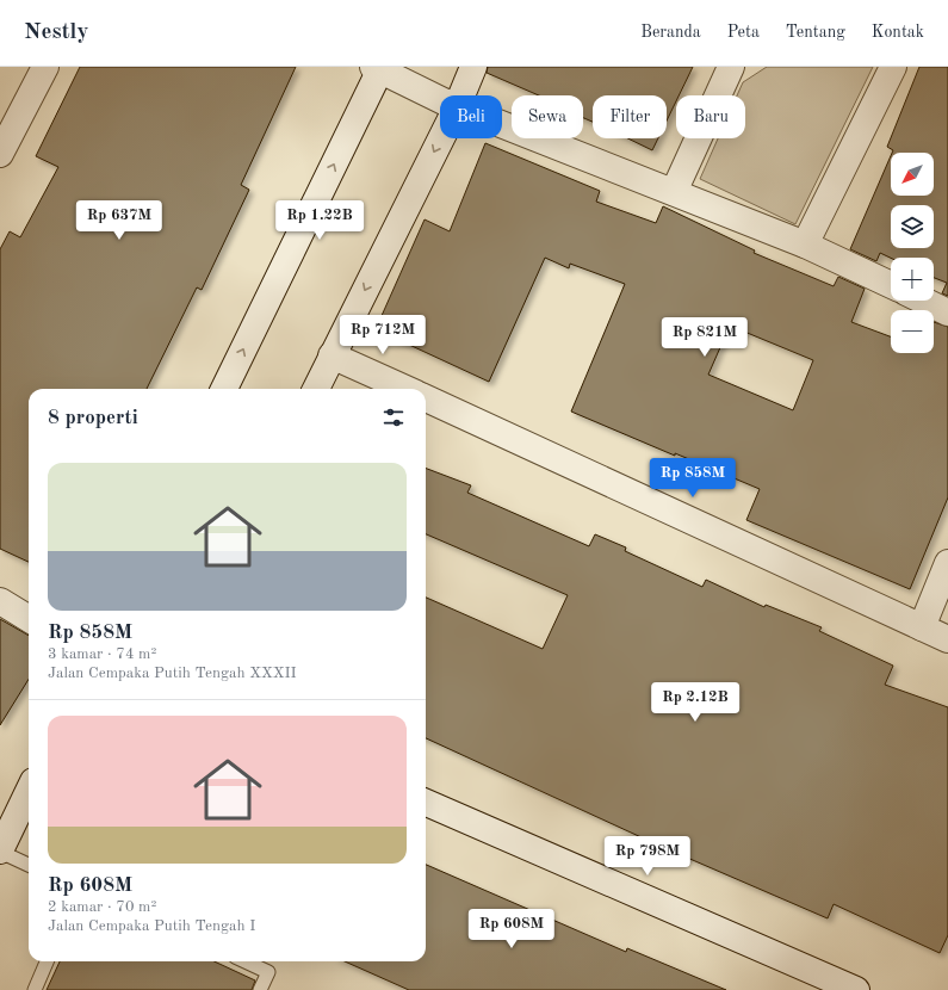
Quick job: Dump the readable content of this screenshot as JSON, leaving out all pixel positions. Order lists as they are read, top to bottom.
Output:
{
  "north": "bottom left",
  "page": {
    "header": "Nestly",
    "nav": [
      "Beranda",
      "Peta",
      "Tentang",
      "Kontak"
    ],
    "chip": [
      "Beli",
      "Sewa",
      "Filter",
      "Baru"
    ],
    "map_buttons": ["+", "−"],
    "price": [
      "Rp 637M",
      "Rp 1.22B",
      "Rp 712M",
      "Rp 821M",
      "Rp 858M",
      "Rp 2.12B",
      "Rp 798M",
      "Rp 608M"
    ],
    "heading": "8 properti",
    "list": [
      {
        "name": "Rp 858M",
        "note": "3 kamar · 74 m² · Jalan Cempaka Putih Tengah XXXII"
      },
      {
        "name": "Rp 608M",
        "note": "2 kamar · 70 m² · Jalan Cempaka Putih Tengah I"
      }
    ]
  }
}
